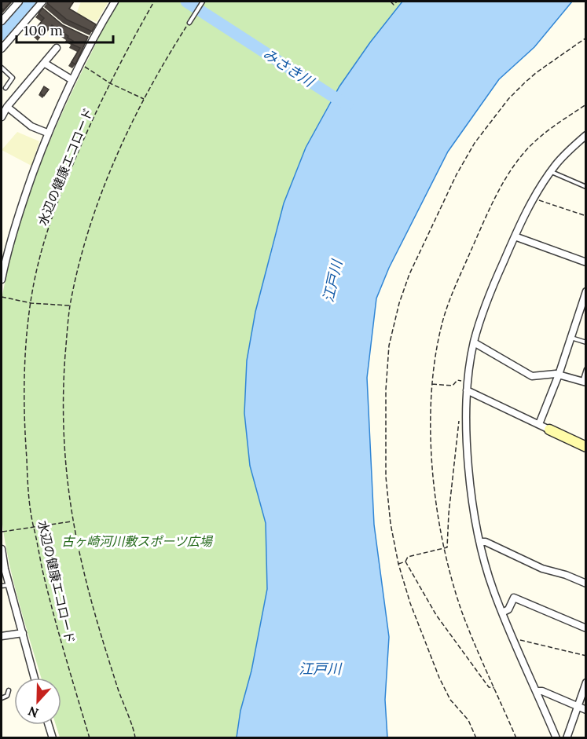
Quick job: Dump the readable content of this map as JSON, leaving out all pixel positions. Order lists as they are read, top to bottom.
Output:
{
  "streets": {
    "path": ["水辺の健康エコロード"]
  },
  "water": ["みさき川", "江戸川"],
  "parks": ["古ヶ崎河川敷スポーツ広場"],
  "scale_bar": "100 m",
  "north": "bottom"
}
